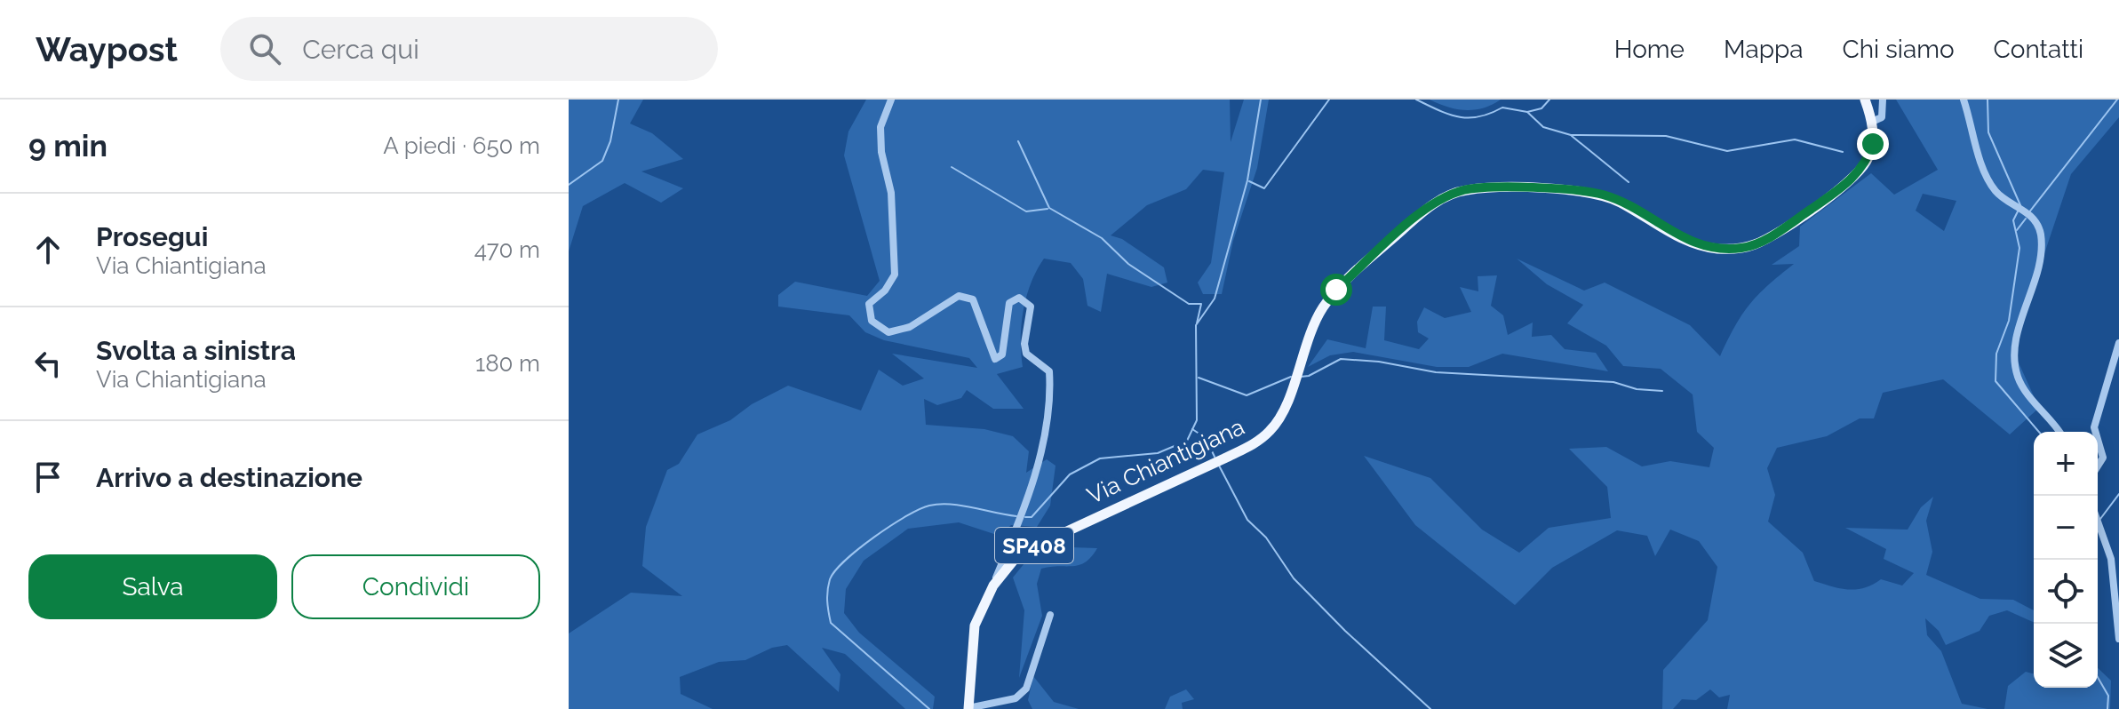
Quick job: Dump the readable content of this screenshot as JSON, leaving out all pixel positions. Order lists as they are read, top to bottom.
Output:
{
  "streets": {
    "main road": ["Via Chiantigiana", "SP408"]
  },
  "page": {
    "header": "Waypost",
    "search": "Cerca qui",
    "nav": [
      "Home",
      "Mappa",
      "Chi siamo",
      "Contatti"
    ],
    "heading": ["9 min", "A piedi · 650 m"],
    "list": [
      ["Prosegui", "Via Chiantigiana", "470 m"],
      ["Svolta a sinistra", "Via Chiantigiana", "180 m"],
      "Arrivo a destinazione"
    ],
    "map_buttons": ["+", "−"],
    "buttons": ["Salva", "Condividi"]
  }
}
